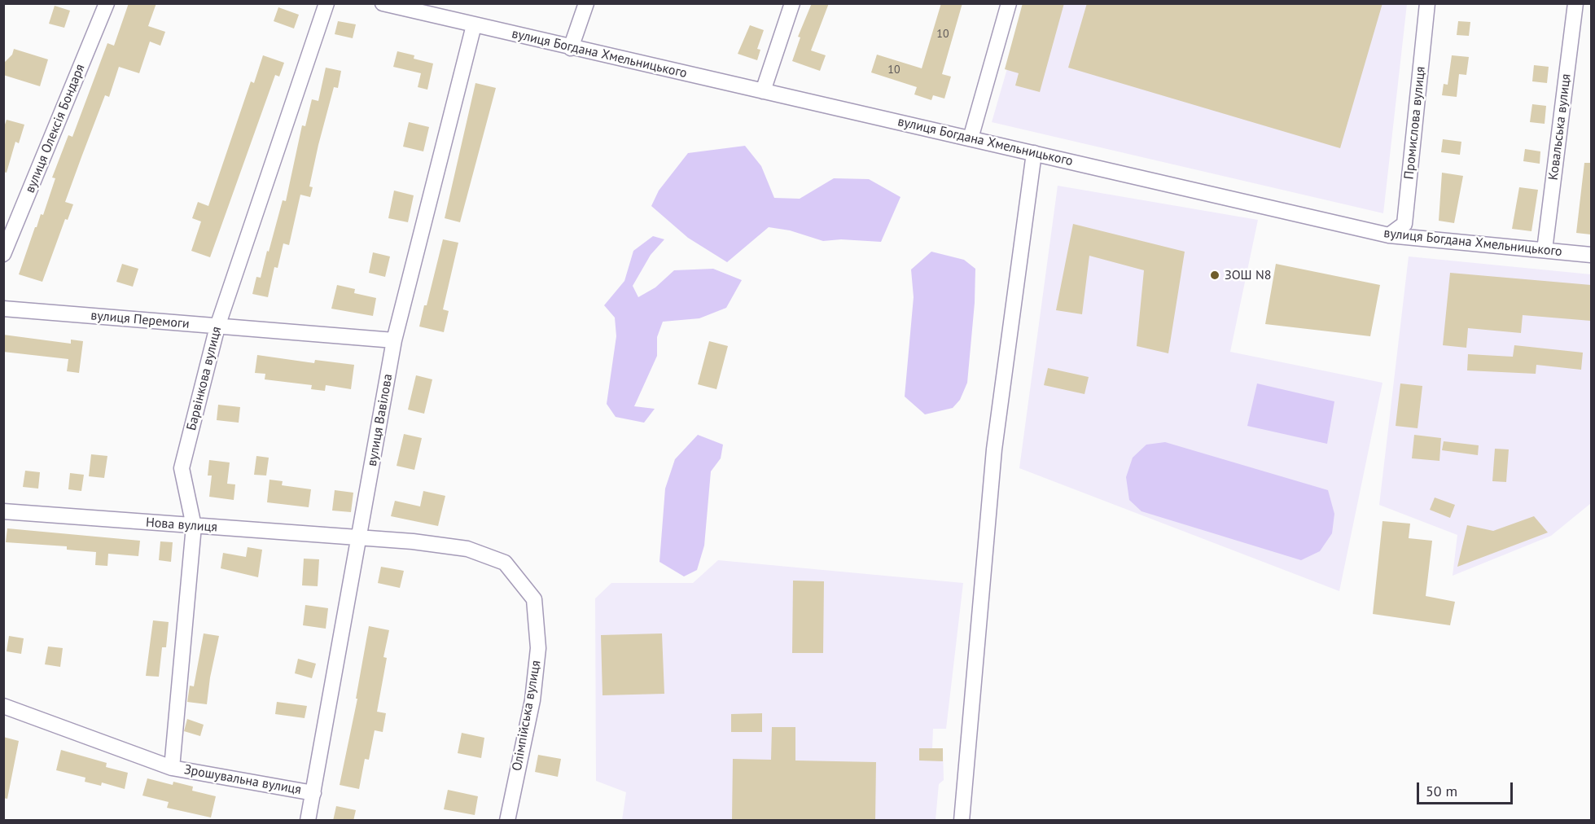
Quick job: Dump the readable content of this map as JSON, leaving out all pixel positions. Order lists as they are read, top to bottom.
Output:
{
  "streets": {
    "street": [
      "вулиця Богдана Хмельницького",
      "Промислова вулиця",
      "Ковальська вулиця",
      "вулиця Олексія Бондаря",
      "вулиця Перемоги",
      "Барвінкова вулиця",
      "вулиця Вавілова",
      "Нова вулиця",
      "Олімпійська вулиця",
      "Зрошувальна вулиця"
    ]
  },
  "crossings": [
    ["вулиця Богдана Хмельницького", "Промислова вулиця"],
    ["вулиця Богдана Хмельницького", "Ковальська вулиця"],
    ["вулиця Богдана Хмельницького", "вулиця Вавілова"],
    ["вулиця Перемоги", "Барвінкова вулиця"],
    ["вулиця Перемоги", "вулиця Вавілова"],
    ["Барвінкова вулиця", "Нова вулиця"],
    ["Барвінкова вулиця", "Зрошувальна вулиця"],
    ["вулиця Вавілова", "Нова вулиця"],
    ["вулиця Вавілова", "Олімпійська вулиця"],
    ["вулиця Вавілова", "Зрошувальна вулиця"],
    ["Нова вулиця", "Олімпійська вулиця"]
  ],
  "places": ["ЗОШ N8"],
  "house_numbers": ["10", "10"],
  "scale_bar": "50 m"
}
